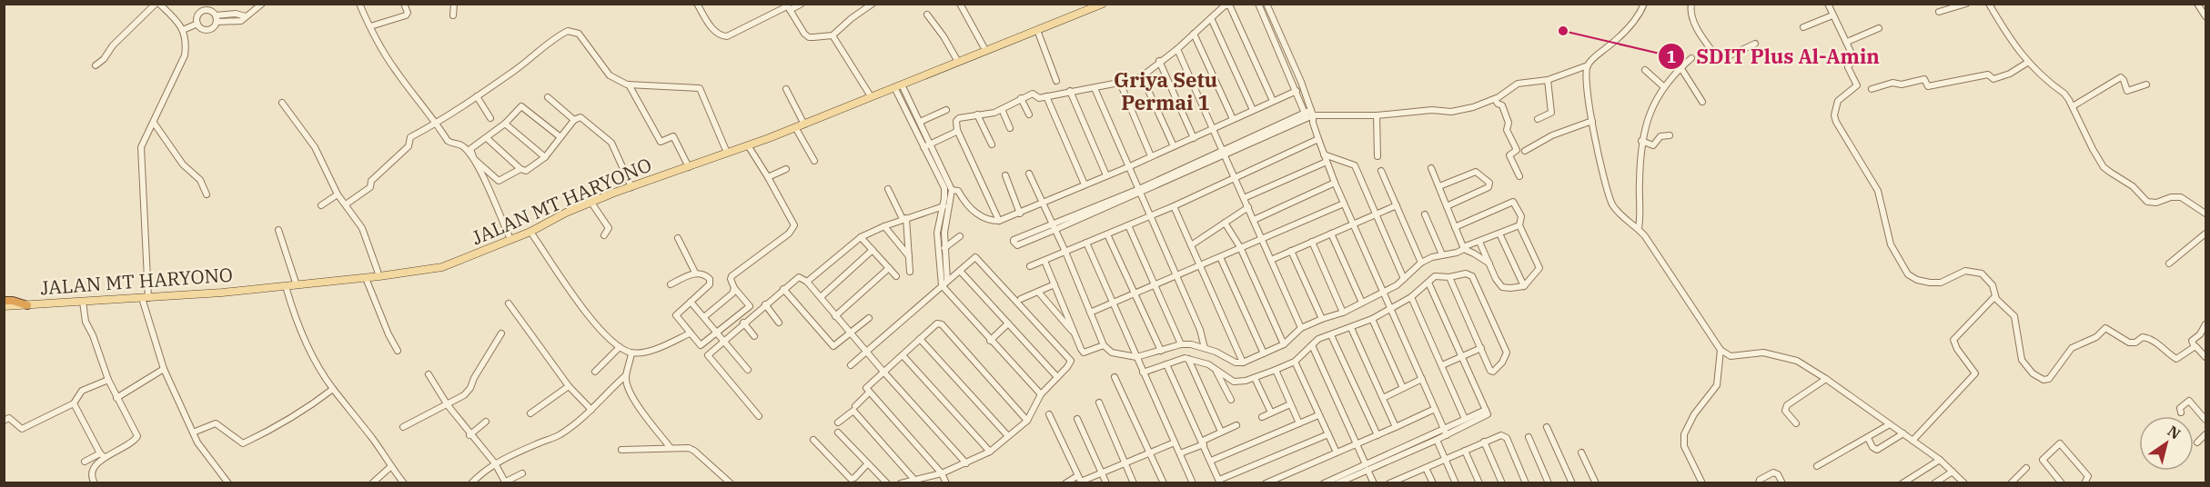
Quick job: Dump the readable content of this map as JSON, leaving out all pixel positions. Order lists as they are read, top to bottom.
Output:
{
  "streets": {
    "main road": ["JALAN MT HARYONO"]
  },
  "districts": ["Griya Setu Permai 1"],
  "places": ["SDIT Plus Al-Amin"],
  "north": "top right"
}
